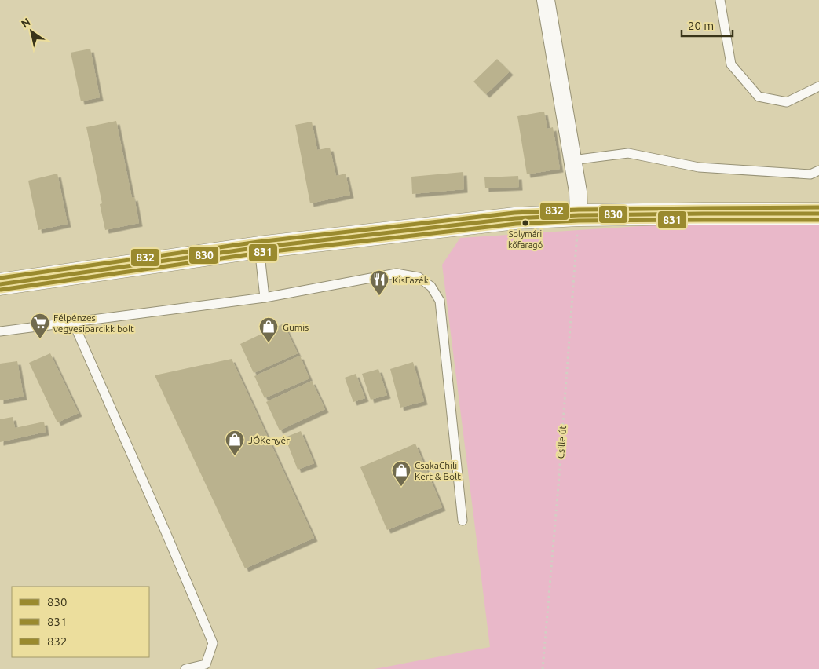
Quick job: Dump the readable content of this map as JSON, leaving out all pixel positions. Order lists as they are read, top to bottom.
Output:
{
  "streets": {
    "path": ["Csille út"]
  },
  "places": {
    "other": ["Solymári kőfaragó"],
    "restaurant": ["KisFazék"],
    "supermarket": ["Félpénzes vegyesiparcikk bolt"],
    "shop": ["Gumis", "JÓKenyér", "CsakaChili Kert & Bolt"]
  },
  "lines": ["transit line 832", "transit line 830", "transit line 831"],
  "legend": ["830", "831", "832"],
  "scale_bar": "20 m",
  "north": "top left"
}
